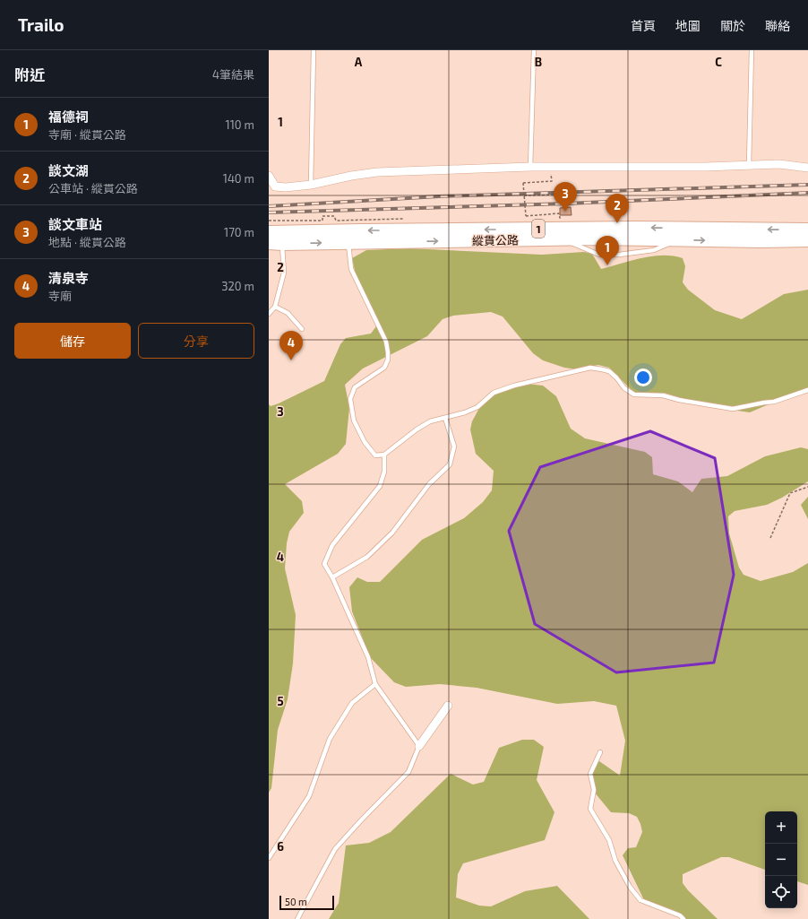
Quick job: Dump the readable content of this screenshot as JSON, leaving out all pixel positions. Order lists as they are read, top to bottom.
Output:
{
  "streets": {
    "main road": ["1", "縱貫公路"]
  },
  "scale_bar": "50 m",
  "page": {
    "header": "Trailo",
    "nav": [
      "首頁",
      "地圖",
      "關於",
      "聯絡"
    ],
    "heading": ["附近", "4筆結果"],
    "list": [
      {
        "mark": "1",
        "name": "福德祠",
        "note": "寺廟 · 縱貫公路",
        "value": "110 m"
      },
      {
        "mark": "2",
        "name": "談文湖",
        "note": "公車站 · 縱貫公路",
        "value": "140 m"
      },
      {
        "mark": "3",
        "name": "談文車站",
        "note": "地點 · 縱貫公路",
        "value": "170 m"
      },
      {
        "mark": "4",
        "name": "清泉寺",
        "note": "寺廟",
        "value": "320 m"
      }
    ],
    "pins": [
      "3",
      "2",
      "1",
      "4"
    ],
    "buttons": ["儲存", "分享"],
    "map_buttons": ["+", "−"],
    "scale": "50 m"
  },
  "grid": {
    "columns": ["A", "B", "C"],
    "rows": [
      "1",
      "2",
      "3",
      "4",
      "5",
      "6"
    ]
  }
}
